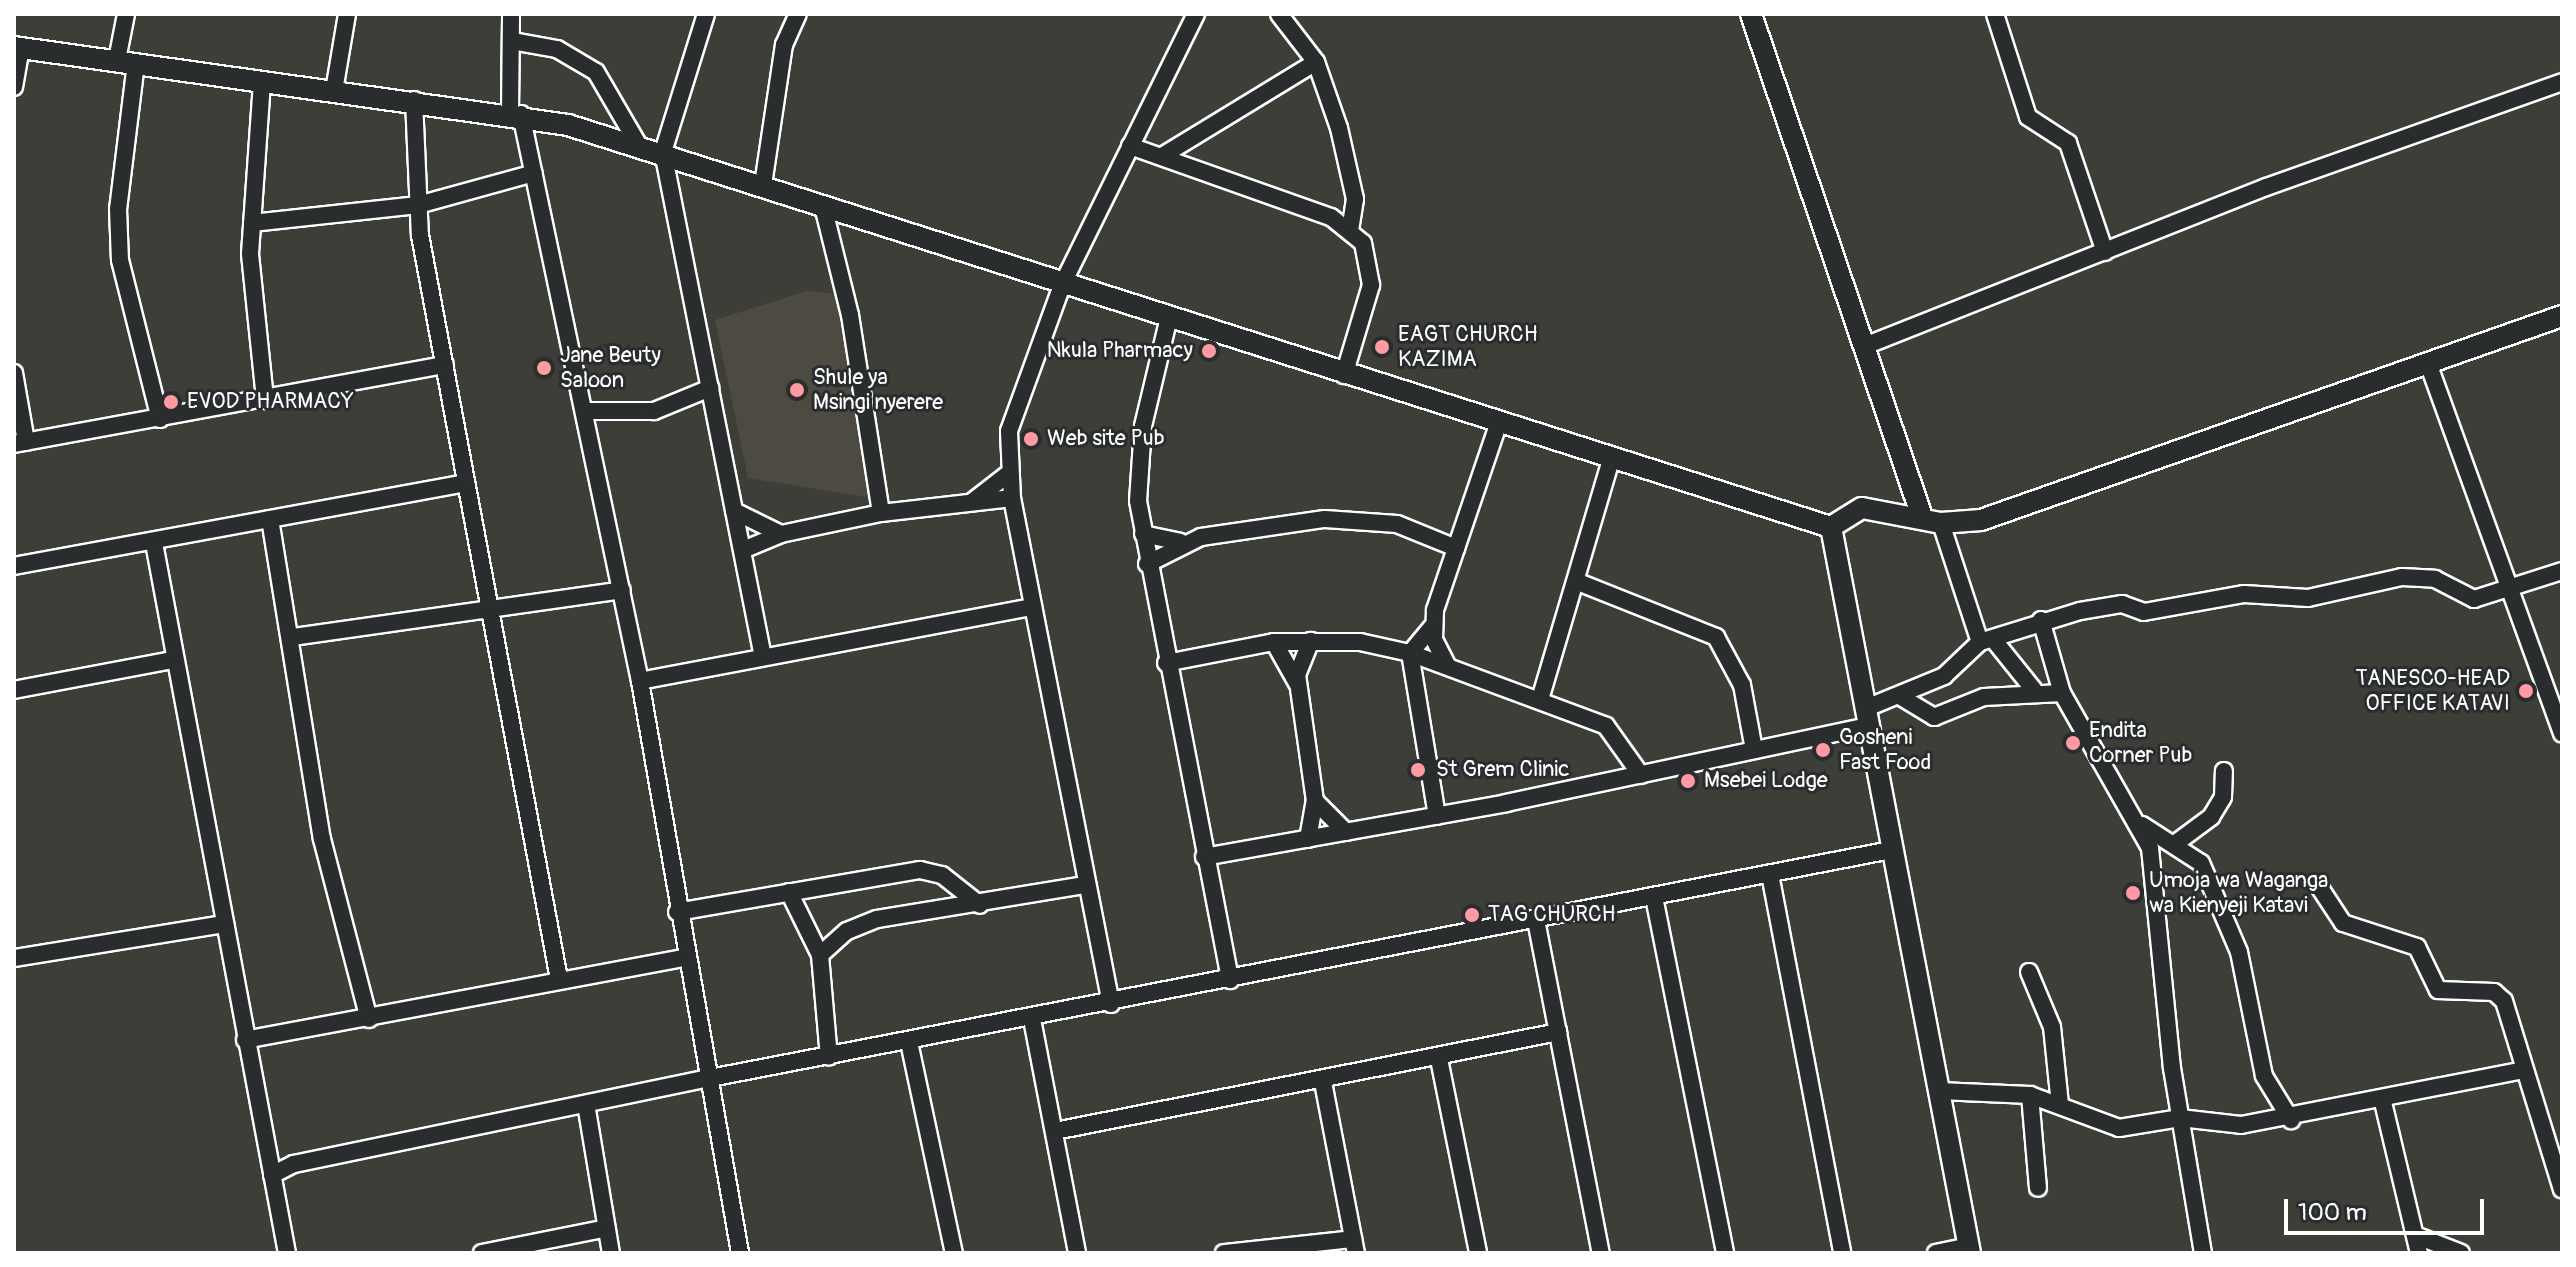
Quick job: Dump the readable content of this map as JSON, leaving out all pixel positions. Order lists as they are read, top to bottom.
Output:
{
  "places": [
    "EAGT CHURCH KAZIMA",
    "Nkula Pharmacy",
    "Jane Beuty Saloon",
    "Shule ya Msingi nyerere",
    "EVOD PHARMACY",
    "Web site Pub",
    "TANESCO-HEAD OFFICE KATAVI",
    "Endita Corner Pub",
    "Gosheni Fast Food",
    "St Grem Clinic",
    "Msebei Lodge",
    "Umoja wa Waganga wa Kienyeji Katavi",
    "TAG CHURCH"
  ],
  "scale_bar": "100 m"
}
